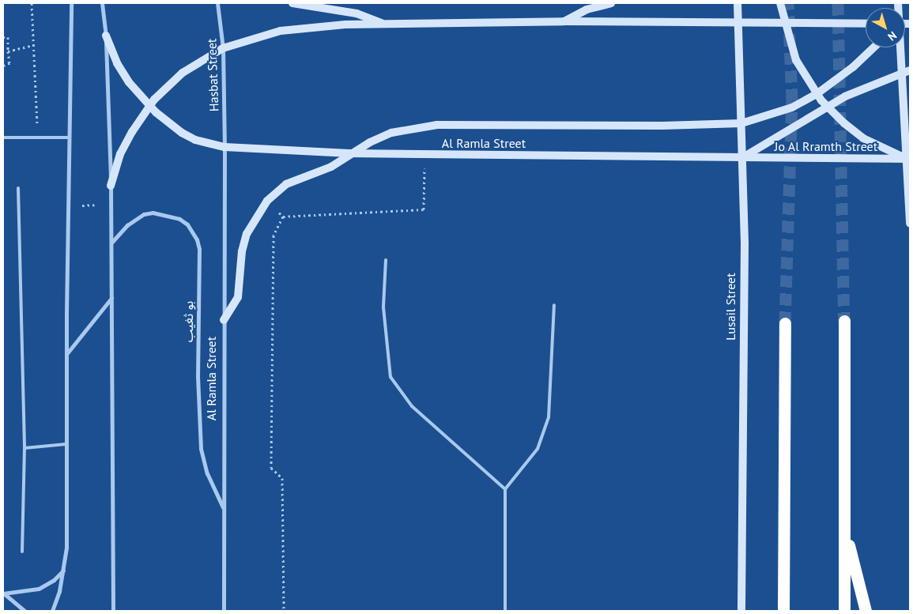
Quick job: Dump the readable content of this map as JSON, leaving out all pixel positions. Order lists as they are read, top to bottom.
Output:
{
  "streets": {
    "main road": ["Al Ramla Street", "Jo Al Rramth Street", "Lusail Street"],
    "street": ["Hasbat Street", "بو ثغيب"]
  },
  "crossings": [
    ["Hasbat Street", "Al Ramla Street"],
    ["Al Ramla Street", "Jo Al Rramth Street"],
    ["Al Ramla Street", "Lusail Street"],
    ["Al Ramla Street", "بو ثغيب"],
    ["Jo Al Rramth Street", "Lusail Street"]
  ],
  "north": "bottom right"
}
